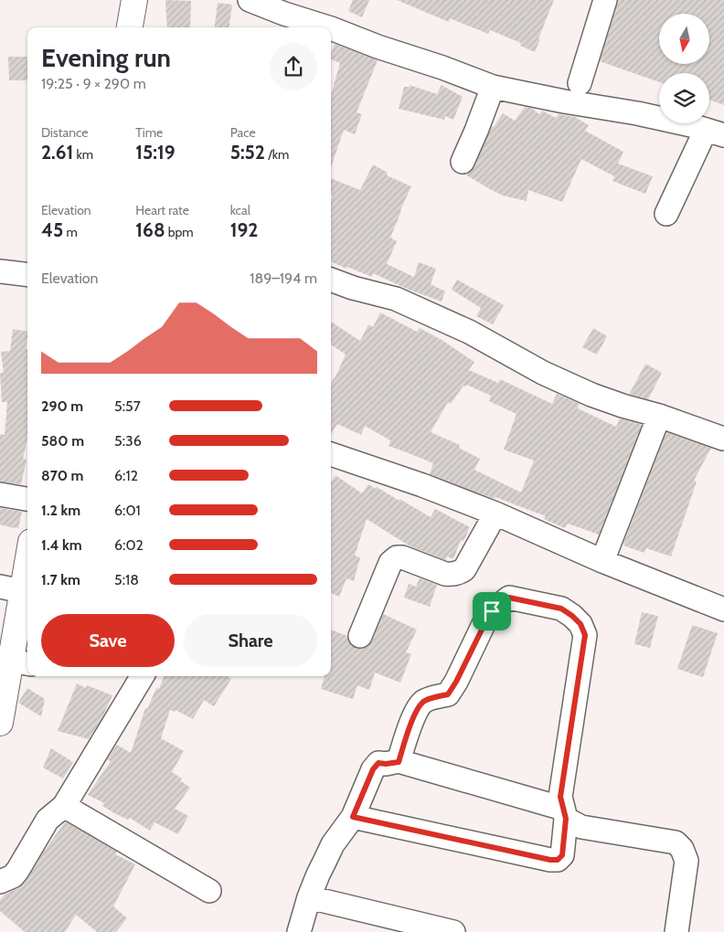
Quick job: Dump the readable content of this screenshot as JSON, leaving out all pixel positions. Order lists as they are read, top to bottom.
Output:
{
  "north": "bottom",
  "page": {
    "heading": ["Evening run", "19:25 · 9 × 290 m"],
    "stats": [
      ["Distance", "2.61 km"],
      ["Time", "15:19"],
      ["Pace", "5:52 /km"],
      ["Elevation", "45 m"],
      ["Heart rate", "168 bpm"],
      ["kcal", "192"]
    ],
    "chart": ["Elevation", "189–194 m"],
    "list": [
      {
        "name": "290 m",
        "note": "5:57"
      },
      {
        "name": "580 m",
        "note": "5:36"
      },
      {
        "name": "870 m",
        "note": "6:12"
      },
      {
        "name": "1.2 km",
        "note": "6:01"
      },
      {
        "name": "1.4 km",
        "note": "6:02"
      },
      {
        "name": "1.7 km",
        "note": "5:18"
      }
    ],
    "buttons": ["Save", "Share"]
  }
}
